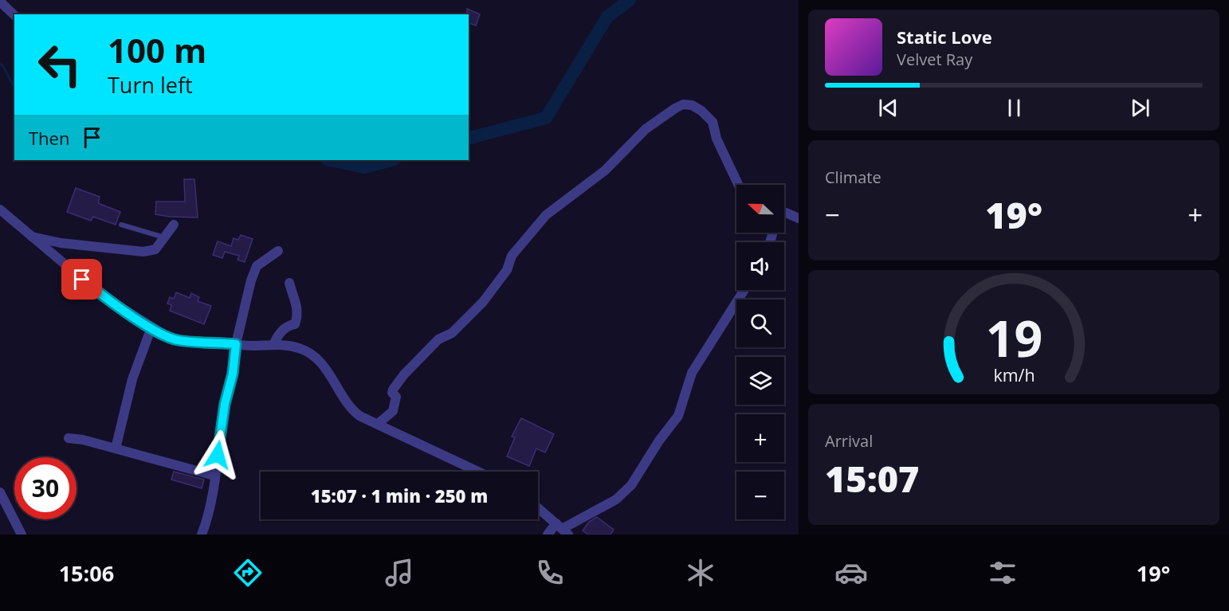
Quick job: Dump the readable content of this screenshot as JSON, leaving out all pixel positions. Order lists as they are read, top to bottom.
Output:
{
  "north": "left",
  "page": {
    "turn": ["100 m", "Turn left"],
    "song": ["Static Love", "Velvet Ray"],
    "then": "Then",
    "tile": [
      "Climate",
      ["Arrival", "15:07"]
    ],
    "map_buttons": ["+", "−"],
    "heat": ["−", "19°", "+"],
    "limit": "30",
    "trip": "15:07 · 1 min · 250 m",
    "tabs": ["15:06", "19°"],
    "gauge": ["19", "km/h"]
  }
}
